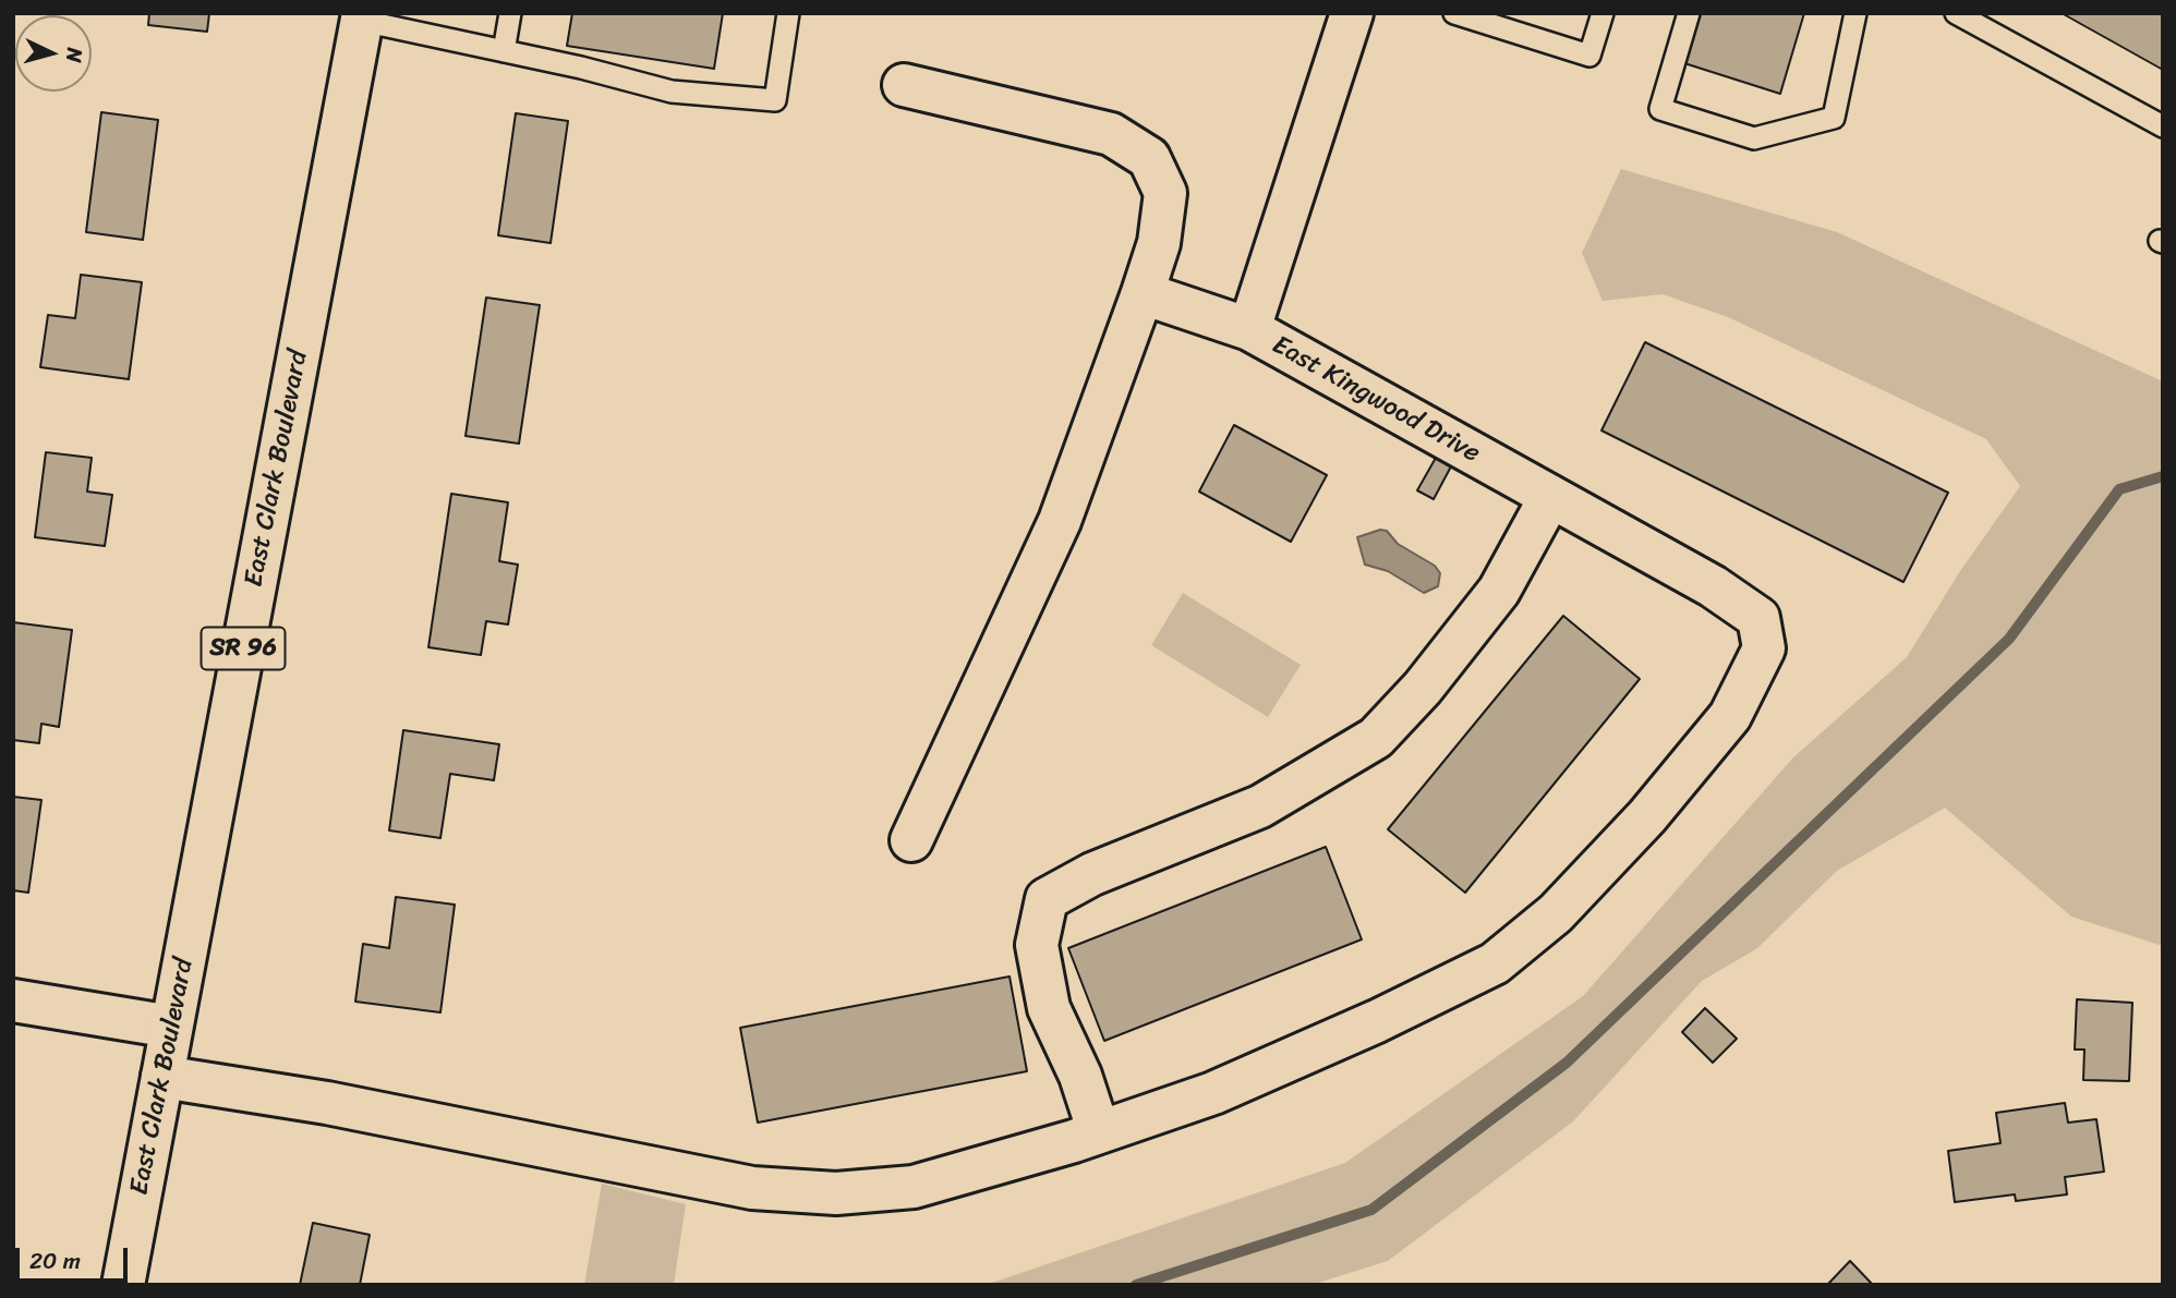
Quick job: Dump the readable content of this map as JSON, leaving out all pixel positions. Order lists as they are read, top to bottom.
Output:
{
  "streets": {
    "street": ["East Kingwood Drive", "East Clark Boulevard", "SR 96"]
  },
  "crossings": [
    ["East Kingwood Drive", "East Clark Boulevard"]
  ],
  "scale_bar": "20 m",
  "north": "right"
}
